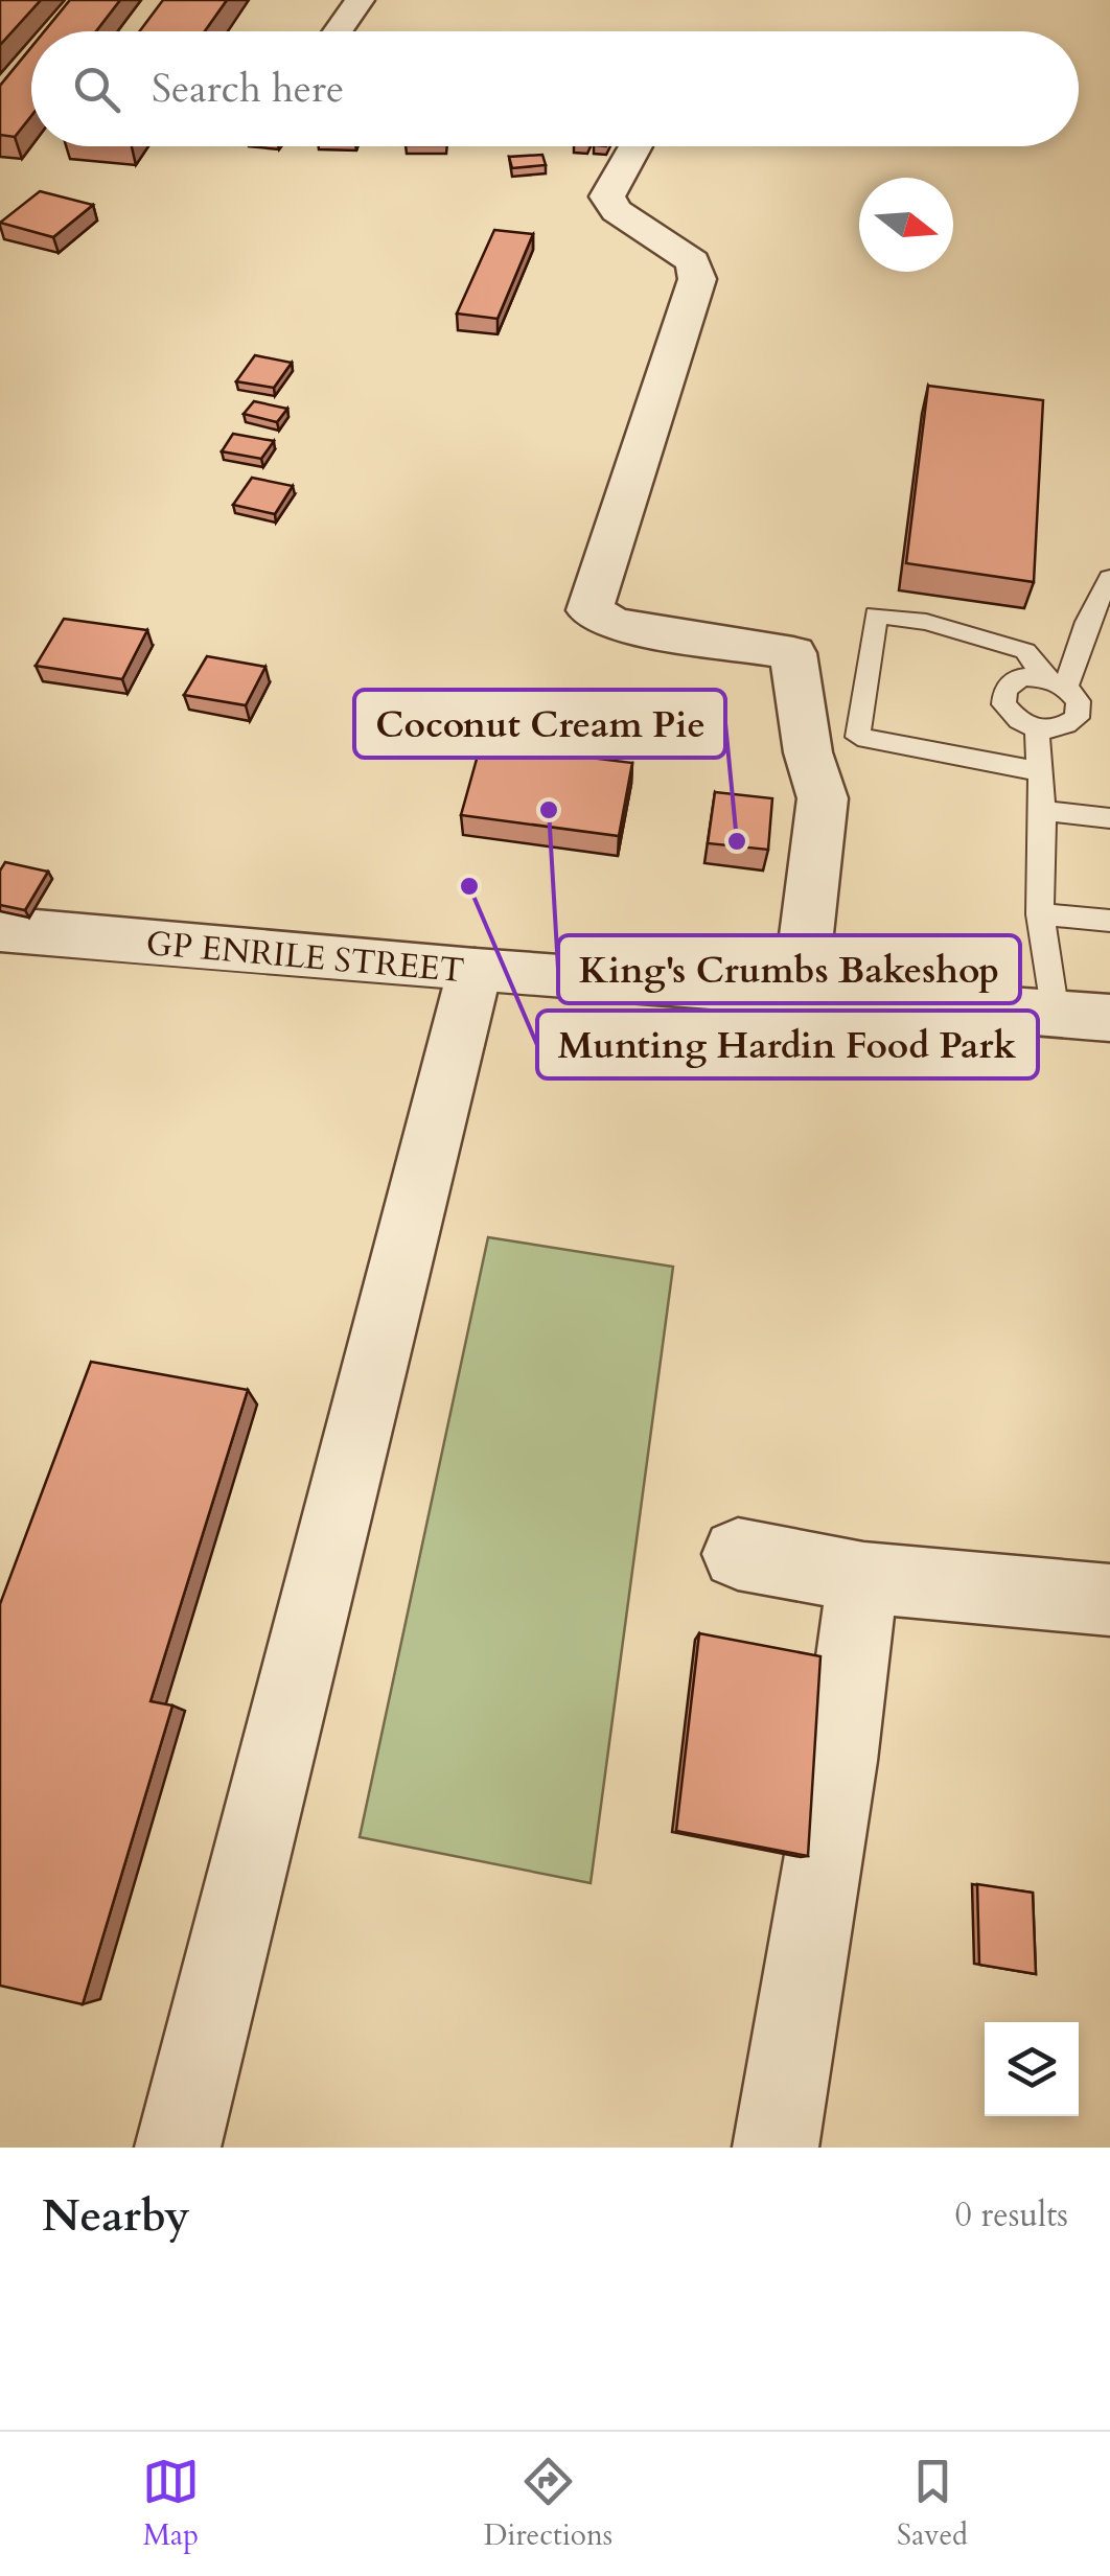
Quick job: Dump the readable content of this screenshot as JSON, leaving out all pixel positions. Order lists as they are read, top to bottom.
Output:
{
  "streets": {
    "street": ["GP ENRILE STREET"]
  },
  "places": ["King's Crumbs Bakeshop", "Coconut Cream Pie", "Munting Hardin Food Park"],
  "north": "right",
  "page": {
    "search": "Search here",
    "heading": ["Nearby", "0 results"],
    "nav": ["Map", "Directions", "Saved"]
  }
}
